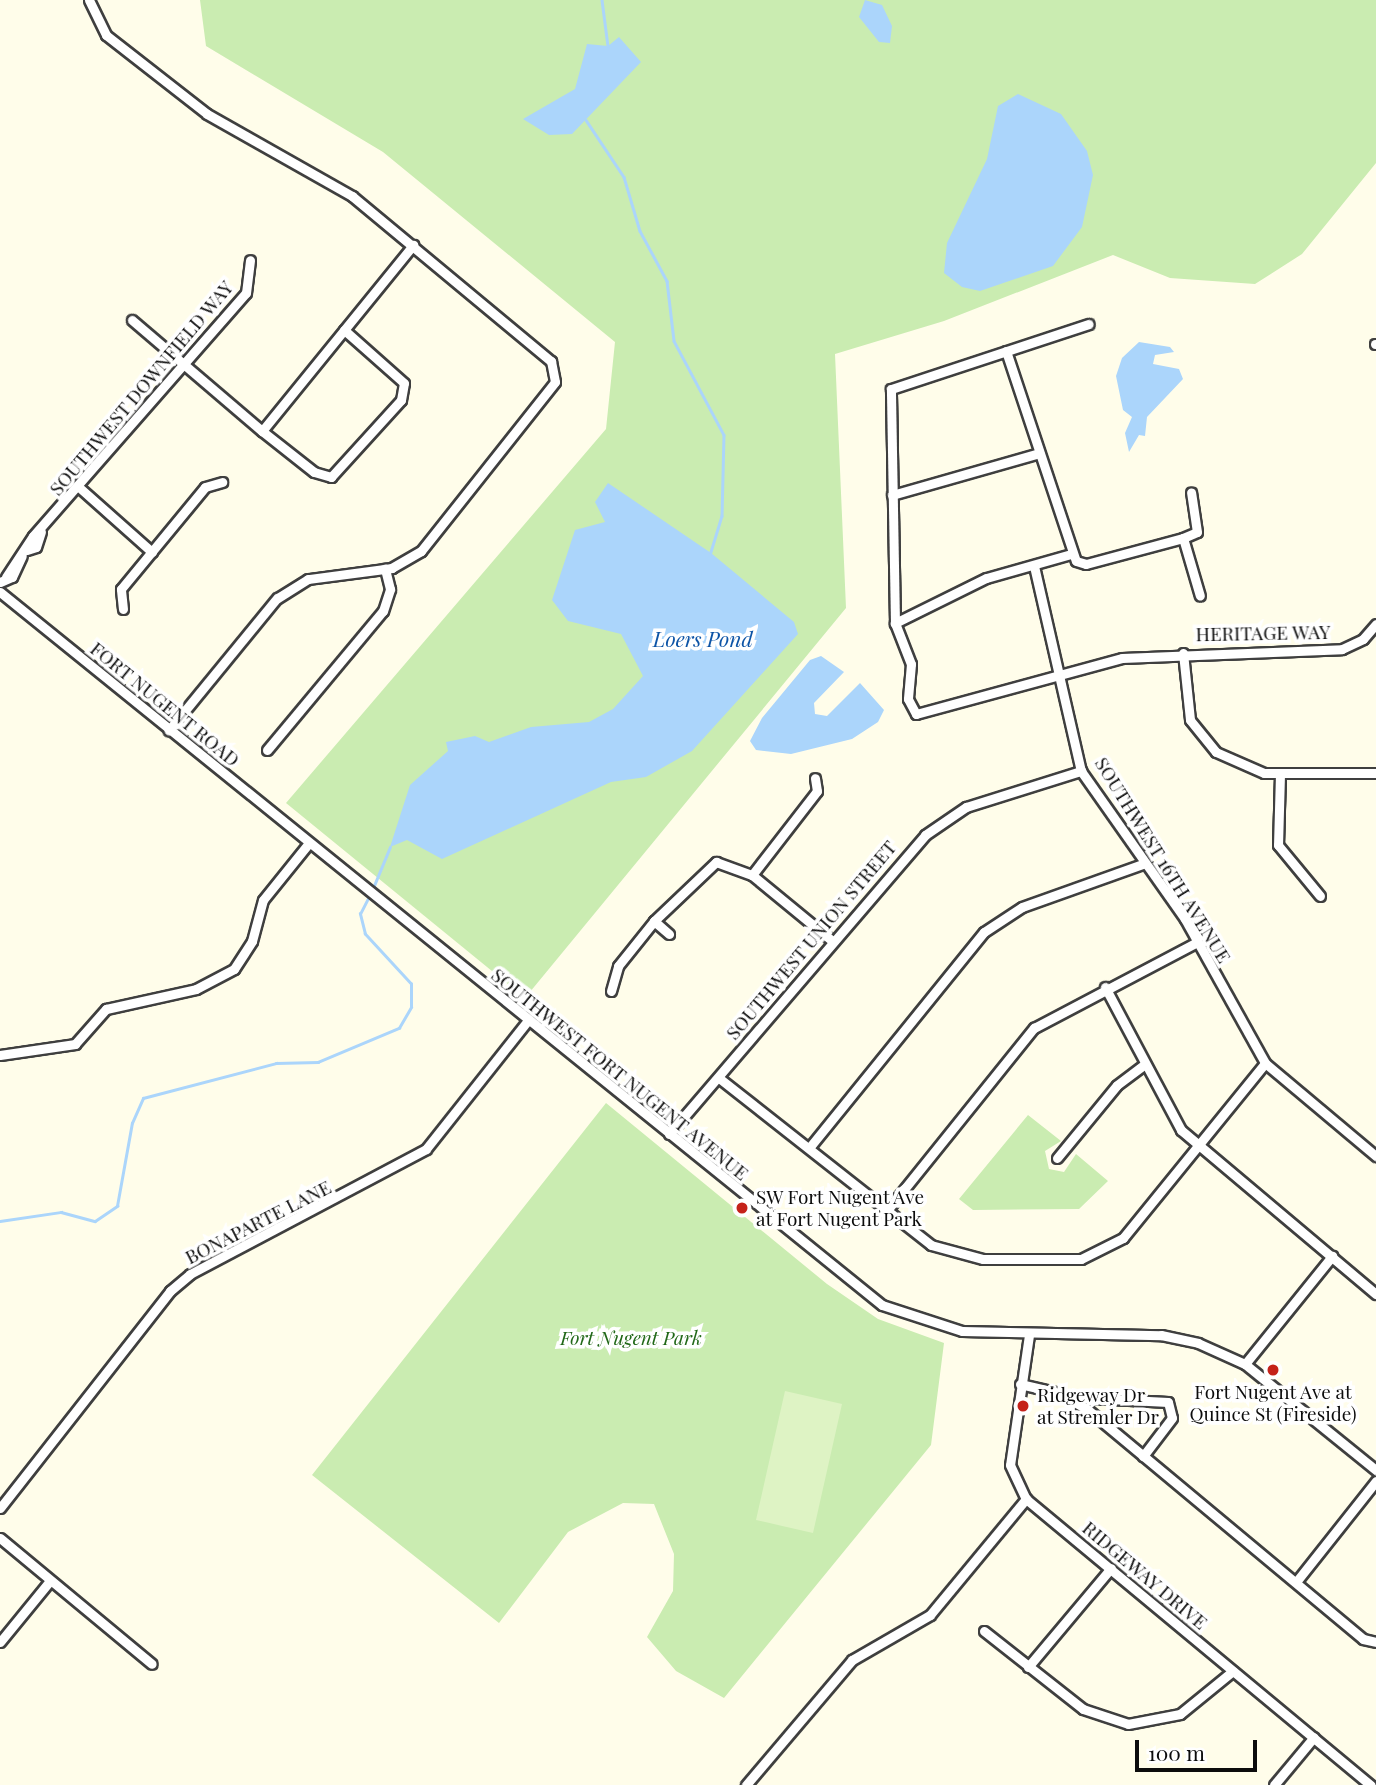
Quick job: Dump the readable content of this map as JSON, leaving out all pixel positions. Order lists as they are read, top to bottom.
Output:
{
  "streets": {
    "street": [
      "SOUTHWEST DOWNFIELD WAY",
      "HERITAGE WAY",
      "FORT NUGENT ROAD",
      "SOUTHWEST 16TH AVENUE",
      "SOUTHWEST UNION STREET",
      "SOUTHWEST FORT NUGENT AVENUE",
      "BONAPARTE LANE",
      "RIDGEWAY DRIVE"
    ]
  },
  "crossings": [
    ["HERITAGE WAY", "SOUTHWEST 16TH AVENUE"],
    ["FORT NUGENT ROAD", "SOUTHWEST FORT NUGENT AVENUE"],
    ["SOUTHWEST 16TH AVENUE", "SOUTHWEST UNION STREET"],
    ["SOUTHWEST UNION STREET", "SOUTHWEST FORT NUGENT AVENUE"],
    ["SOUTHWEST FORT NUGENT AVENUE", "BONAPARTE LANE"],
    ["SOUTHWEST FORT NUGENT AVENUE", "RIDGEWAY DRIVE"]
  ],
  "water": ["Loers Pond"],
  "parks": ["Fort Nugent Park"],
  "places": ["SW Fort Nugent Ave at Fort Nugent Park", "Fort Nugent Ave at Quince St (Fireside)", "Ridgeway Dr at Stremler Dr"],
  "scale_bar": "100 m"
}
